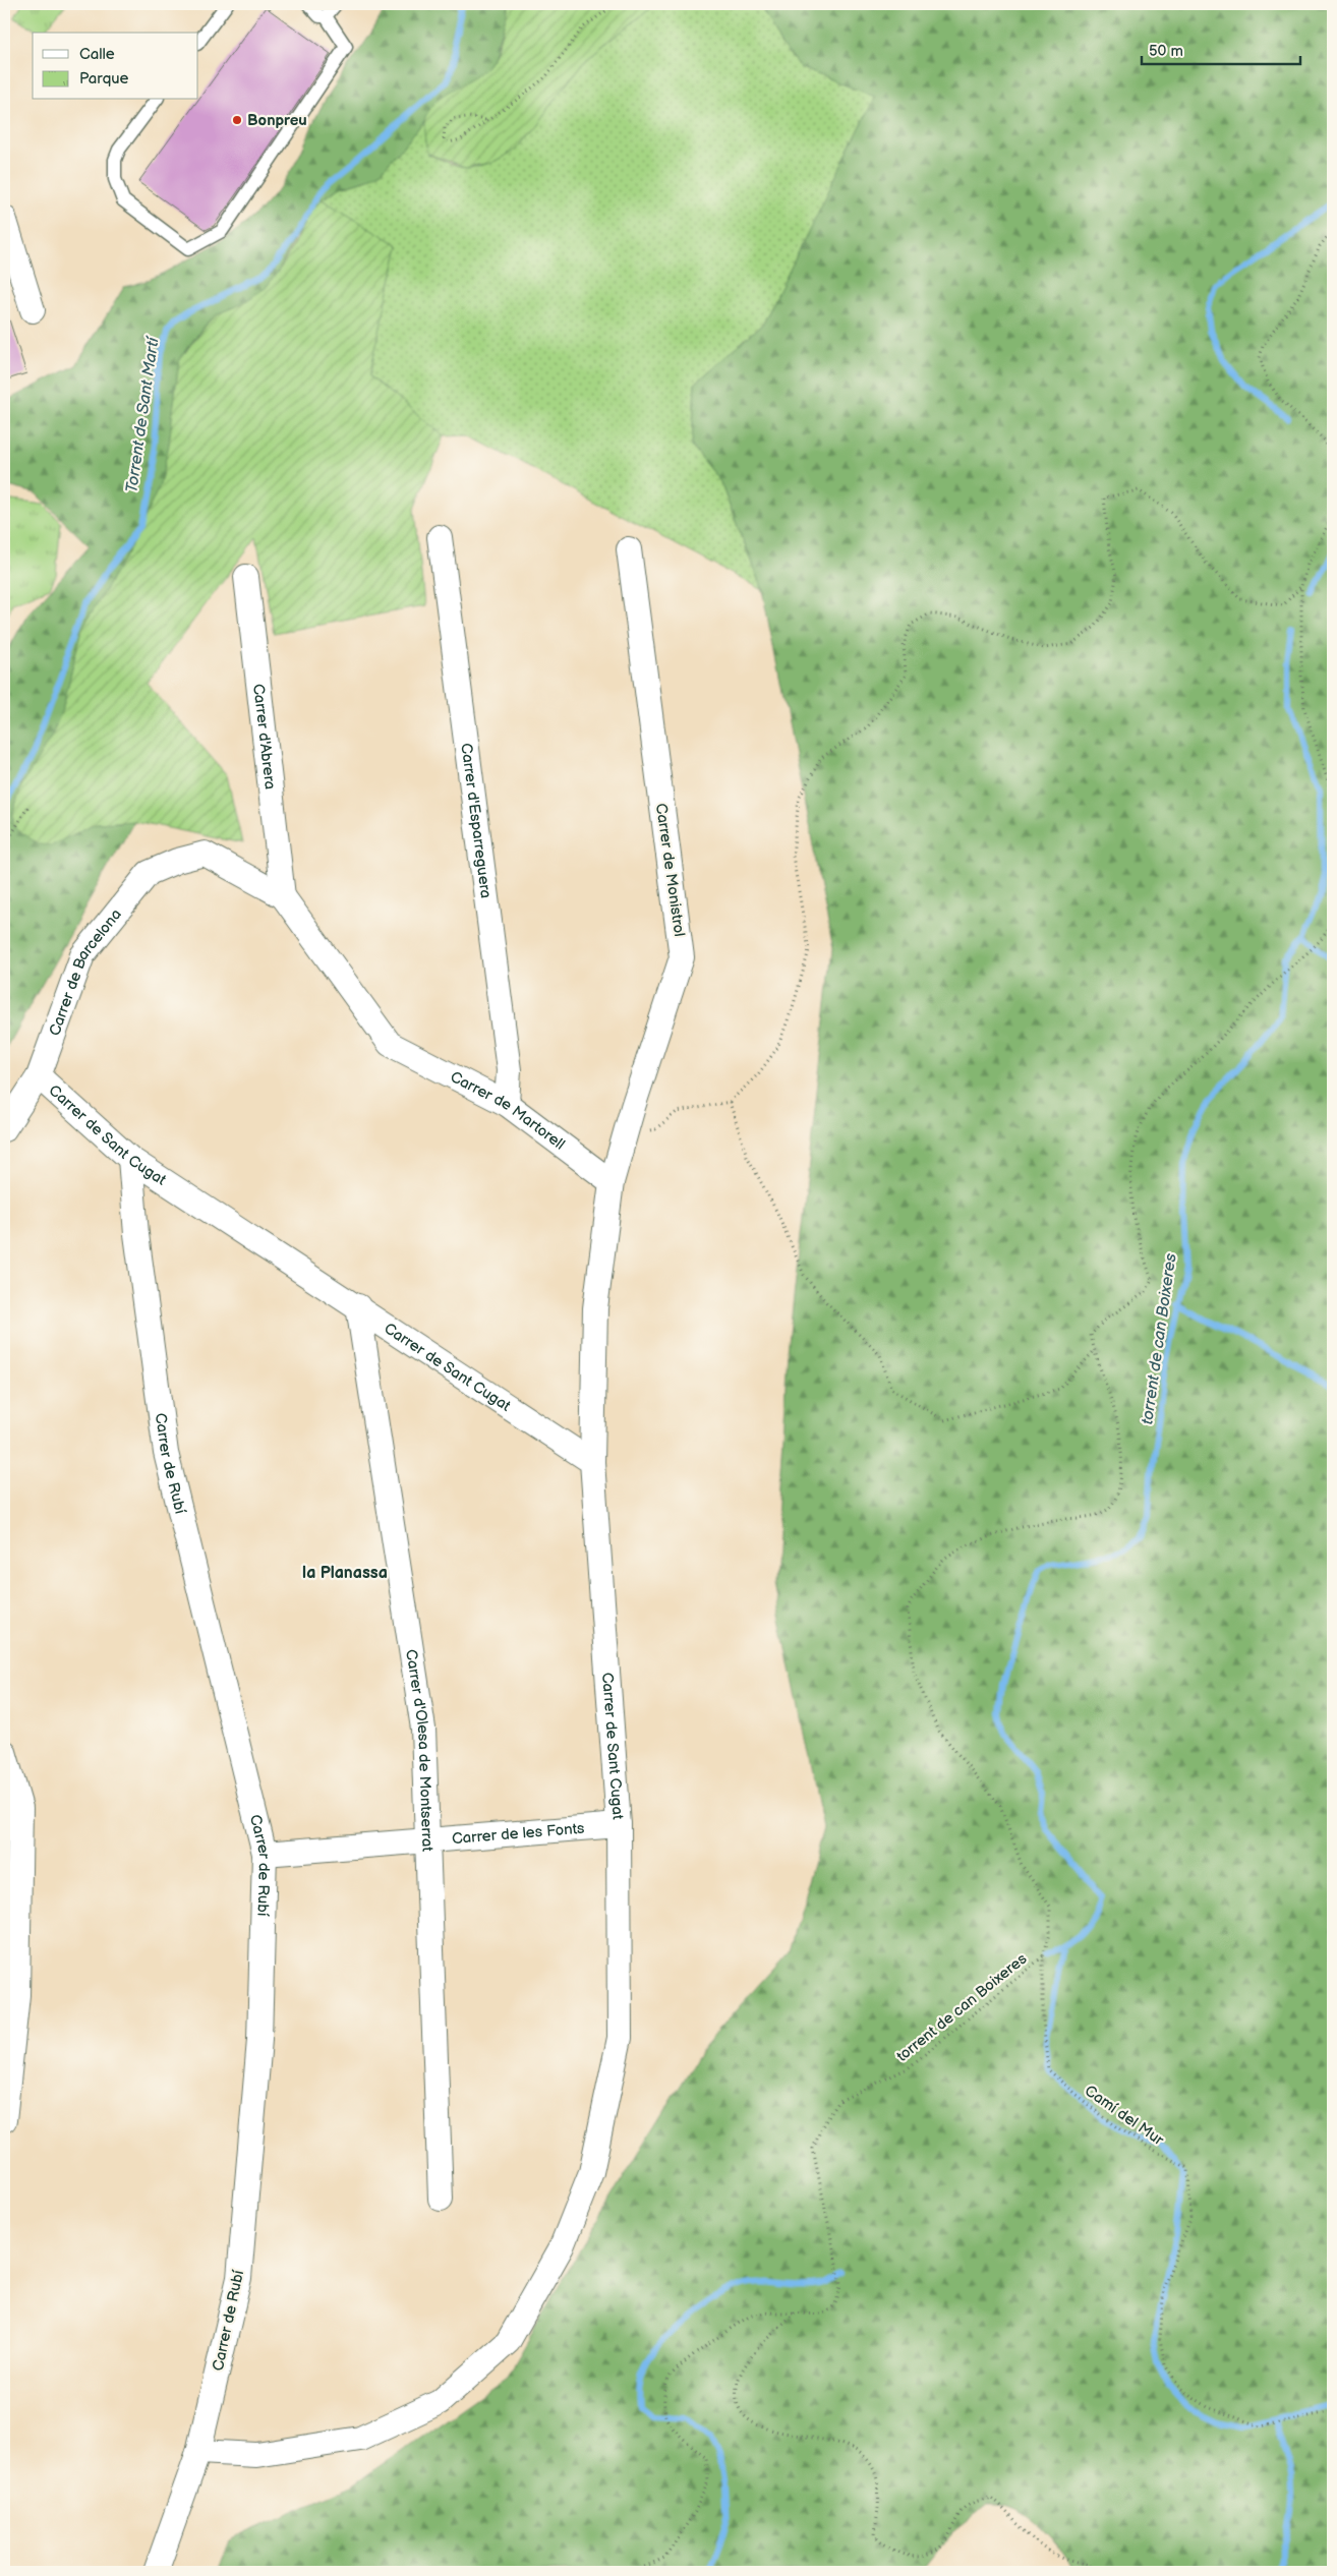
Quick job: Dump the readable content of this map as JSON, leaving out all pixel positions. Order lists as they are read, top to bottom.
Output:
{
  "streets": {
    "street": [
      "Carrer d'Abrera",
      "Carrer d'Esparreguera",
      "Carrer de Monistrol",
      "Carrer de Barcelona",
      "Carrer de Martorell",
      "Carrer de Sant Cugat",
      "Carrer de Rubí",
      "Carrer d'Olesa de Montserrat",
      "Carrer de les Fonts"
    ],
    "path": ["torrent de can Boixeres", "Camí del Mur"]
  },
  "crossings": [
    ["Carrer d'Abrera", "Carrer de Martorell"],
    ["Carrer d'Esparreguera", "Carrer de Martorell"],
    ["Carrer de Monistrol", "Carrer de Martorell"],
    ["Carrer de Barcelona", "Carrer de Martorell"],
    ["Carrer de Barcelona", "Carrer de Sant Cugat"],
    ["Carrer de Sant Cugat", "Carrer de Rubí"],
    ["Carrer de Sant Cugat", "Carrer d'Olesa de Montserrat"],
    ["Carrer de Sant Cugat", "Carrer de les Fonts"],
    ["Carrer de Rubí", "Carrer de les Fonts"],
    ["Carrer d'Olesa de Montserrat", "Carrer de les Fonts"],
    ["torrent de can Boixeres", "Camí del Mur"]
  ],
  "districts": ["la Planassa"],
  "water": ["Torrent de Sant Martí", "torrent de can Boixeres"],
  "places": ["Bonpreu"],
  "legend": ["Calle", "Parque"],
  "scale_bar": "50 m"
}
